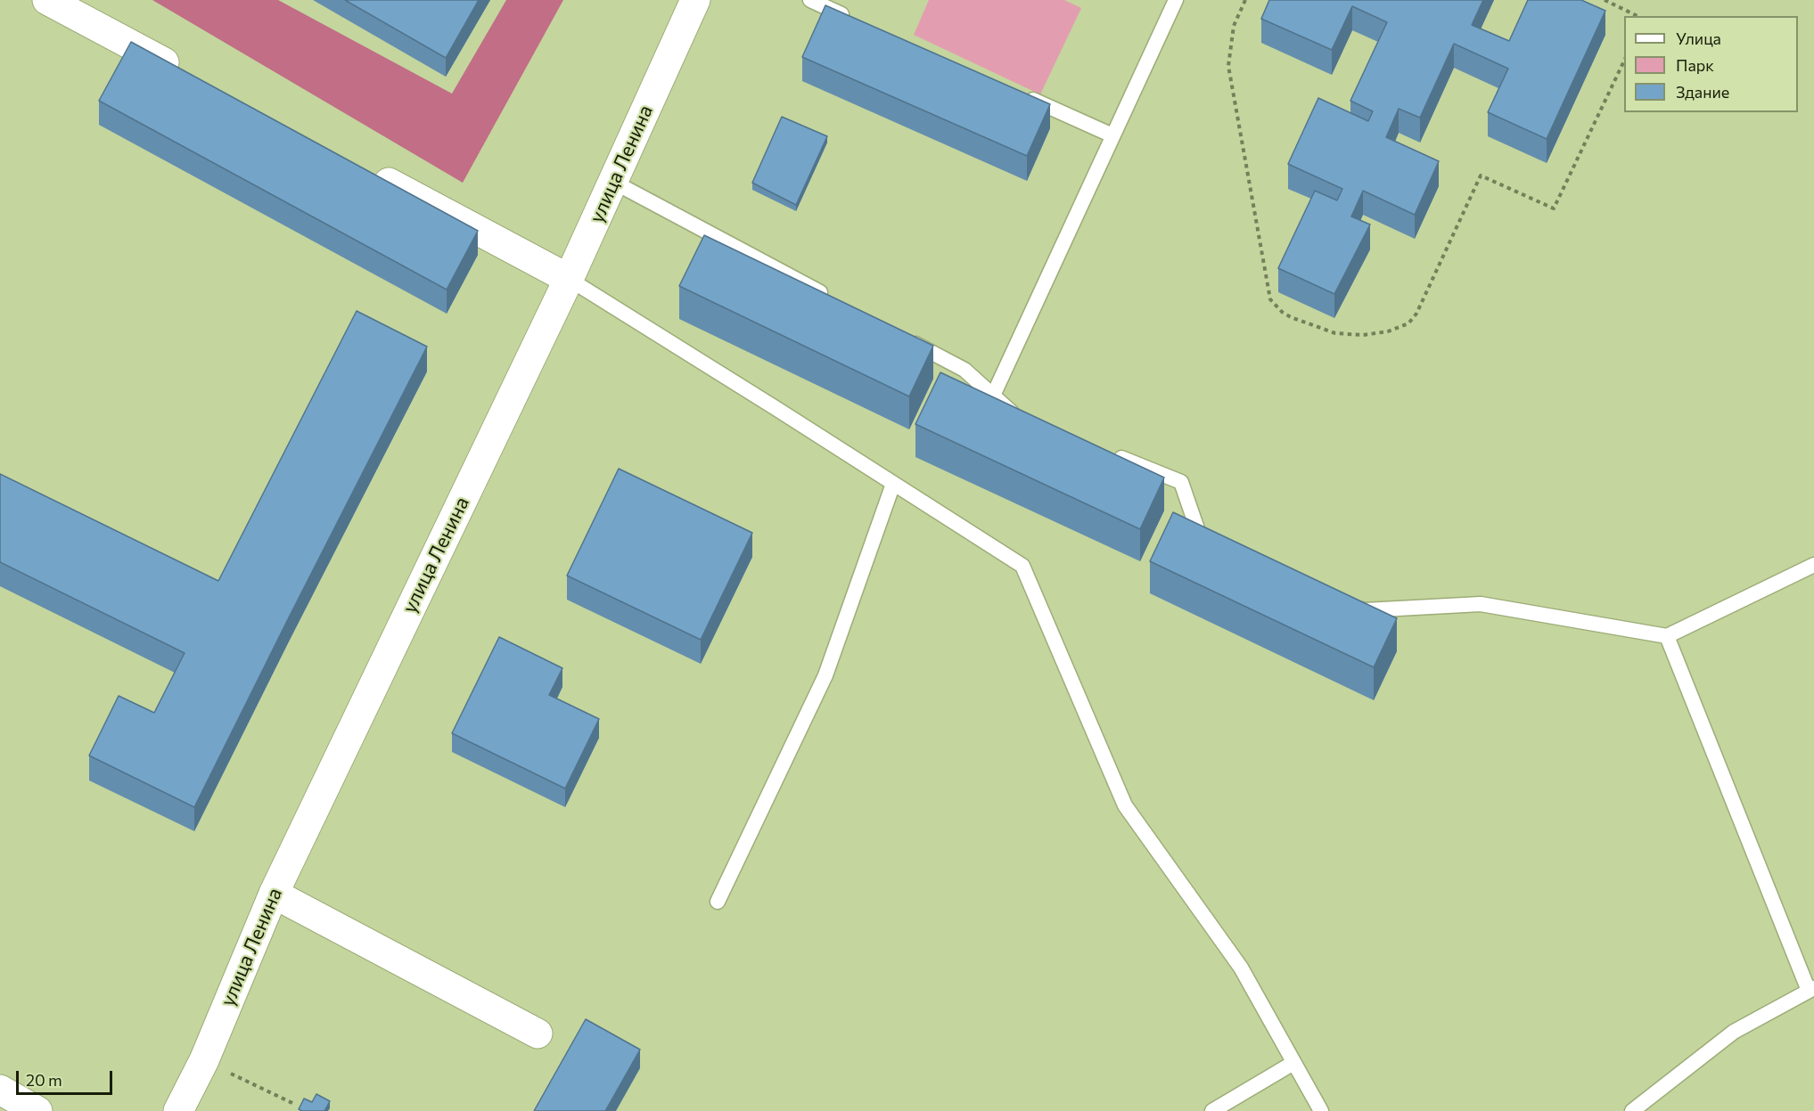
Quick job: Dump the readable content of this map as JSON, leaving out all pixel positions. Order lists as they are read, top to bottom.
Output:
{
  "streets": {
    "street": ["улица Ленина"]
  },
  "legend": ["Улица", "Парк", "Здание"],
  "scale_bar": "20 m"
}
